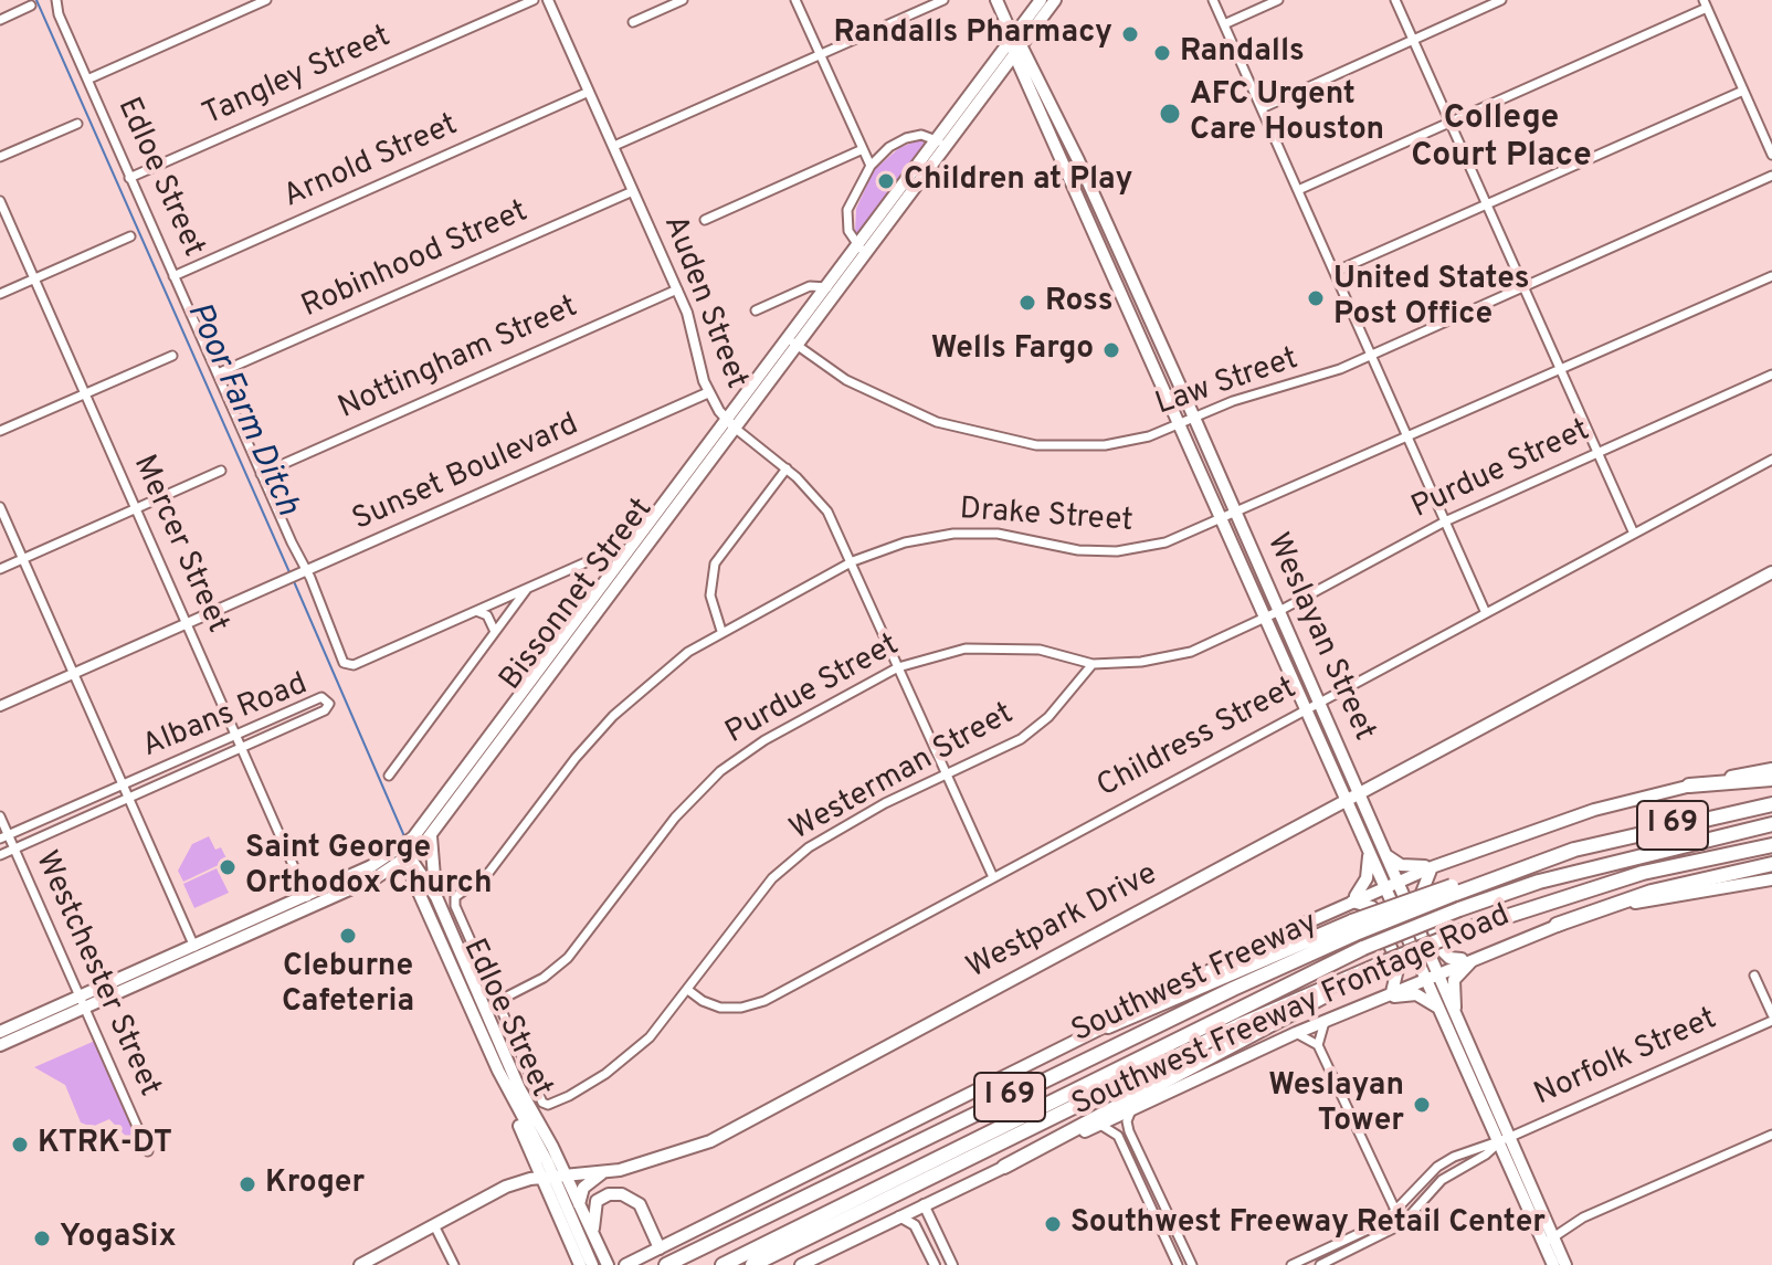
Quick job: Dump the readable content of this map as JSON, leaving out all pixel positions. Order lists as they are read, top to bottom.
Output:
{
  "streets": {
    "highway": ["I 69", "Southwest Freeway"],
    "main road": [
      "Edloe Street",
      "Bissonnet Street",
      "Weslayan Street",
      "Westpark Drive",
      "Southwest Freeway Frontage Road"
    ],
    "street": [
      "Tangley Street",
      "Arnold Street",
      "Robinhood Street",
      "Auden Street",
      "Nottingham Street",
      "Law Street",
      "Purdue Street",
      "Sunset Boulevard",
      "Drake Street",
      "Mercer Street",
      "Albans Road",
      "Childress Street",
      "Westerman Street",
      "Westchester Street",
      "Norfolk Street"
    ]
  },
  "crossings": [
    ["Tangley Street", "Edloe Street"],
    ["Arnold Street", "Edloe Street"],
    ["Arnold Street", "Auden Street"],
    ["Edloe Street", "Robinhood Street"],
    ["Edloe Street", "Nottingham Street"],
    ["Edloe Street", "Purdue Street"],
    ["Edloe Street", "Sunset Boulevard"],
    ["Edloe Street", "Drake Street"],
    ["Edloe Street", "Bissonnet Street"],
    ["Edloe Street", "Albans Road"],
    ["Edloe Street", "Westerman Street"],
    ["Edloe Street", "Westpark Drive"],
    ["Robinhood Street", "Auden Street"],
    ["Auden Street", "Nottingham Street"],
    ["Auden Street", "Purdue Street"],
    ["Auden Street", "Sunset Boulevard"],
    ["Auden Street", "Drake Street"],
    ["Auden Street", "Bissonnet Street"],
    ["Auden Street", "Childress Street"],
    ["Auden Street", "Westerman Street"],
    ["Law Street", "Bissonnet Street"],
    ["Law Street", "Weslayan Street"],
    ["Purdue Street", "Weslayan Street"],
    ["Purdue Street", "Westerman Street"],
    ["Sunset Boulevard", "Mercer Street"],
    ["Drake Street", "Weslayan Street"],
    ["Mercer Street", "Bissonnet Street"],
    ["Mercer Street", "Albans Road"],
    ["Bissonnet Street", "Weslayan Street"],
    ["Bissonnet Street", "Westchester Street"],
    ["Weslayan Street", "Childress Street"],
    ["Weslayan Street", "Westpark Drive"],
    ["Weslayan Street", "Southwest Freeway Frontage Road"],
    ["Weslayan Street", "Norfolk Street"],
    ["Albans Road", "Westchester Street"],
    ["Childress Street", "Westerman Street"],
    ["I 69", "Southwest Freeway"]
  ],
  "districts": ["College Court Place"],
  "water": ["Poor Farm Ditch"],
  "places": [
    "Randalls Pharmacy",
    "Randalls",
    "AFC Urgent Care Houston",
    "Children at Play",
    "United States Post Office",
    "Ross",
    "Wells Fargo",
    "Saint George Orthodox Church",
    "Cleburne Cafeteria",
    "Weslayan Tower",
    "KTRK-DT",
    "Kroger",
    "Southwest Freeway Retail Center",
    "YogaSix"
  ]
}
